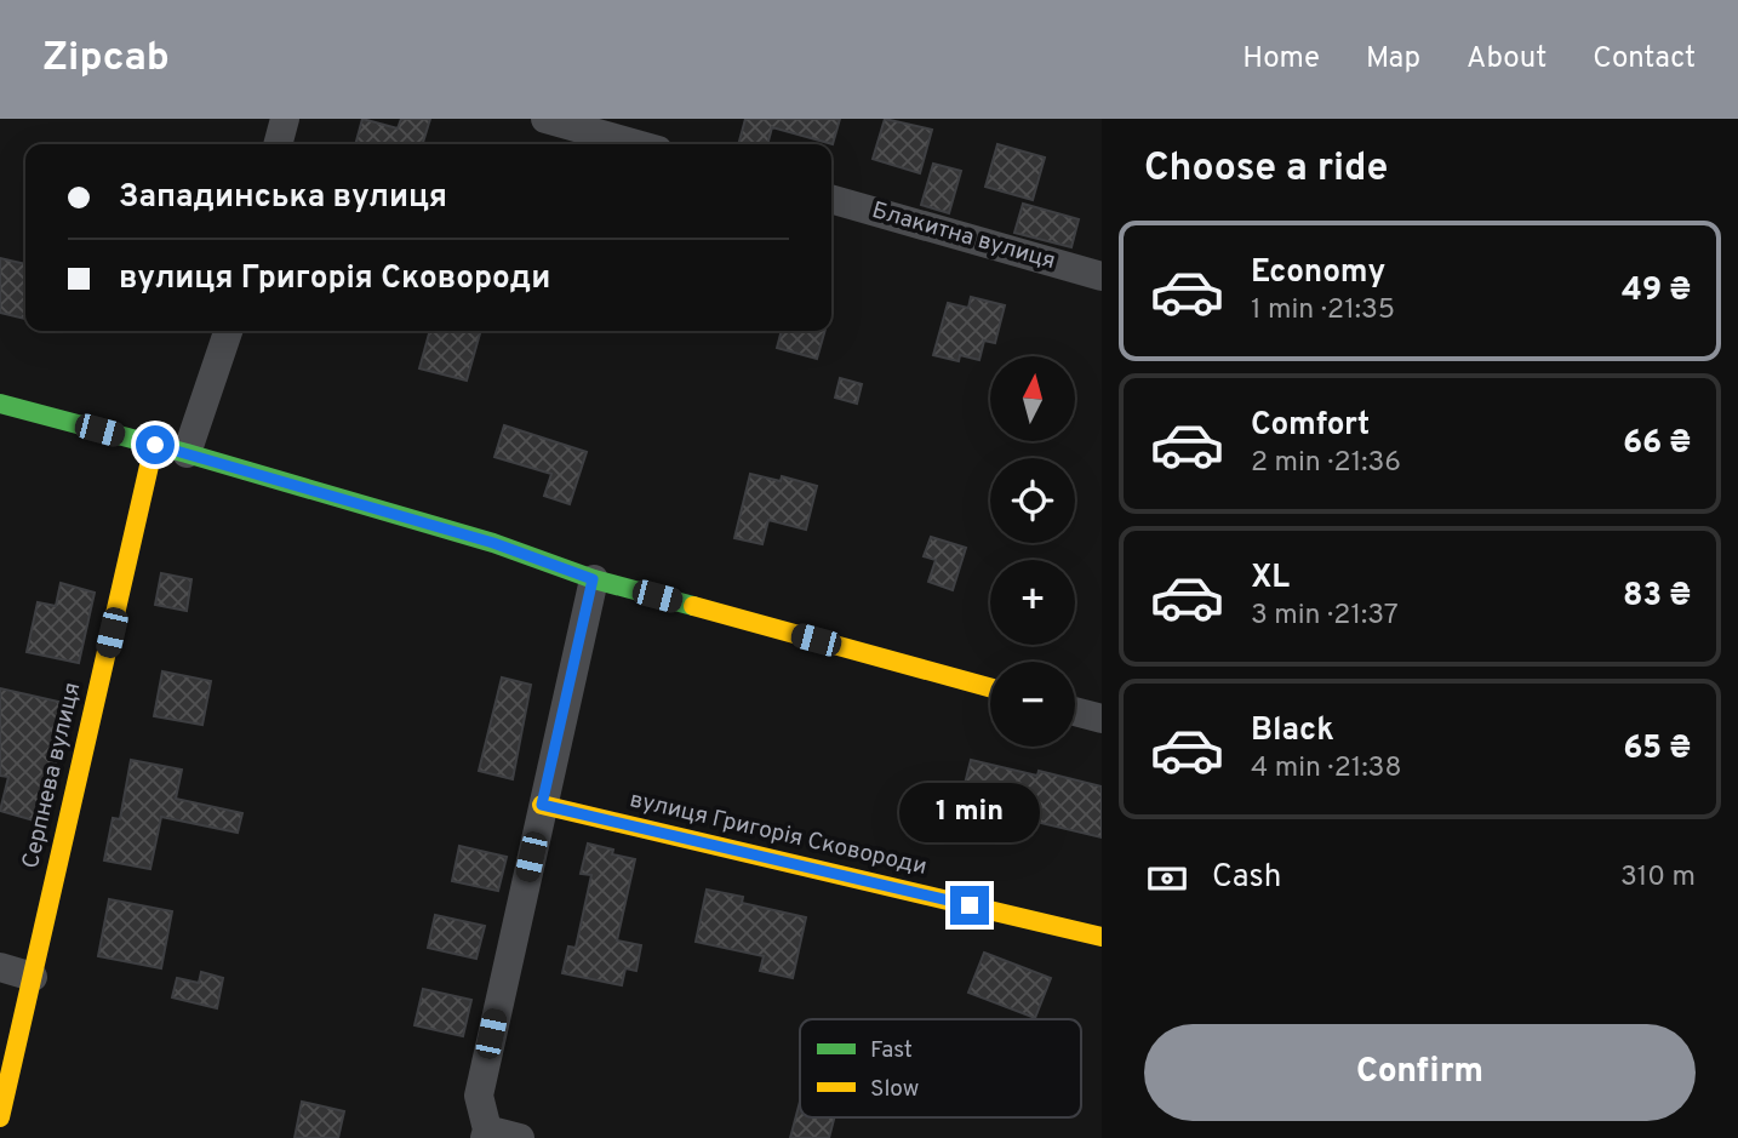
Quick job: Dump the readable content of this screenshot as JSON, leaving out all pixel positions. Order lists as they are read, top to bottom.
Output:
{
  "streets": {
    "street": ["Блакитна вулиця", "Серпнева вулиця", "вулиця Григорія Сковороди"]
  },
  "legend": ["Fast", "Slow"],
  "north": "top",
  "page": {
    "header": "Zipcab",
    "nav": [
      "Home",
      "Map",
      "About",
      "Contact"
    ],
    "heading": "Choose a ride",
    "banner": ["Западинська вулиця", "вулиця Григорія Сковороди"],
    "list": [
      {
        "name": "Economy",
        "note": "1 min · 21:35",
        "value": "49 ₴"
      },
      {
        "name": "Comfort",
        "note": "2 min · 21:36",
        "value": "66 ₴"
      },
      {
        "name": "XL",
        "note": "3 min · 21:37",
        "value": "83 ₴"
      },
      {
        "name": "Black",
        "note": "4 min · 21:38",
        "value": "65 ₴"
      }
    ],
    "map_buttons": ["+", "−"],
    "bubble": "1 min",
    "pay": ["Cash", "310 m"],
    "buttons": "Confirm"
  }
}
